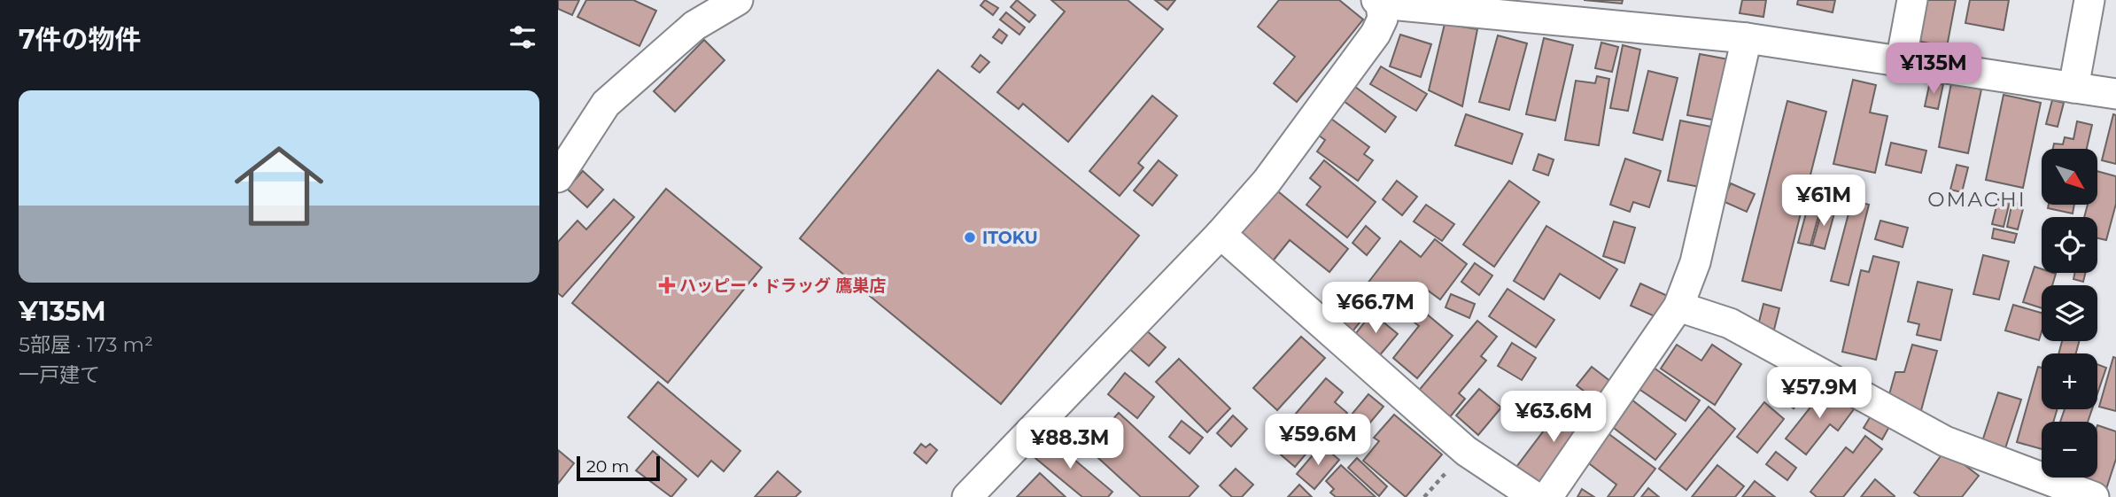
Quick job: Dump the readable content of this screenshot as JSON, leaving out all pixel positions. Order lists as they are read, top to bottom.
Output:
{
  "districts": ["OMACHI"],
  "places": {
    "other": ["ITOKU"],
    "health": ["ハッピー・ドラッグ 鷹巣店"]
  },
  "scale_bar": "20 m",
  "north": "bottom right",
  "page": {
    "heading": "7件の物件",
    "price": [
      "¥135M",
      "¥61M",
      "¥66.7M",
      "¥57.9M",
      "¥63.6M",
      "¥59.6M",
      "¥88.3M"
    ],
    "list": [
      {
        "name": "¥135M",
        "note": "5部屋 · 173 m² · 一戸建て"
      }
    ],
    "map_buttons": ["+", "−"],
    "scale": "20 m"
  }
}
